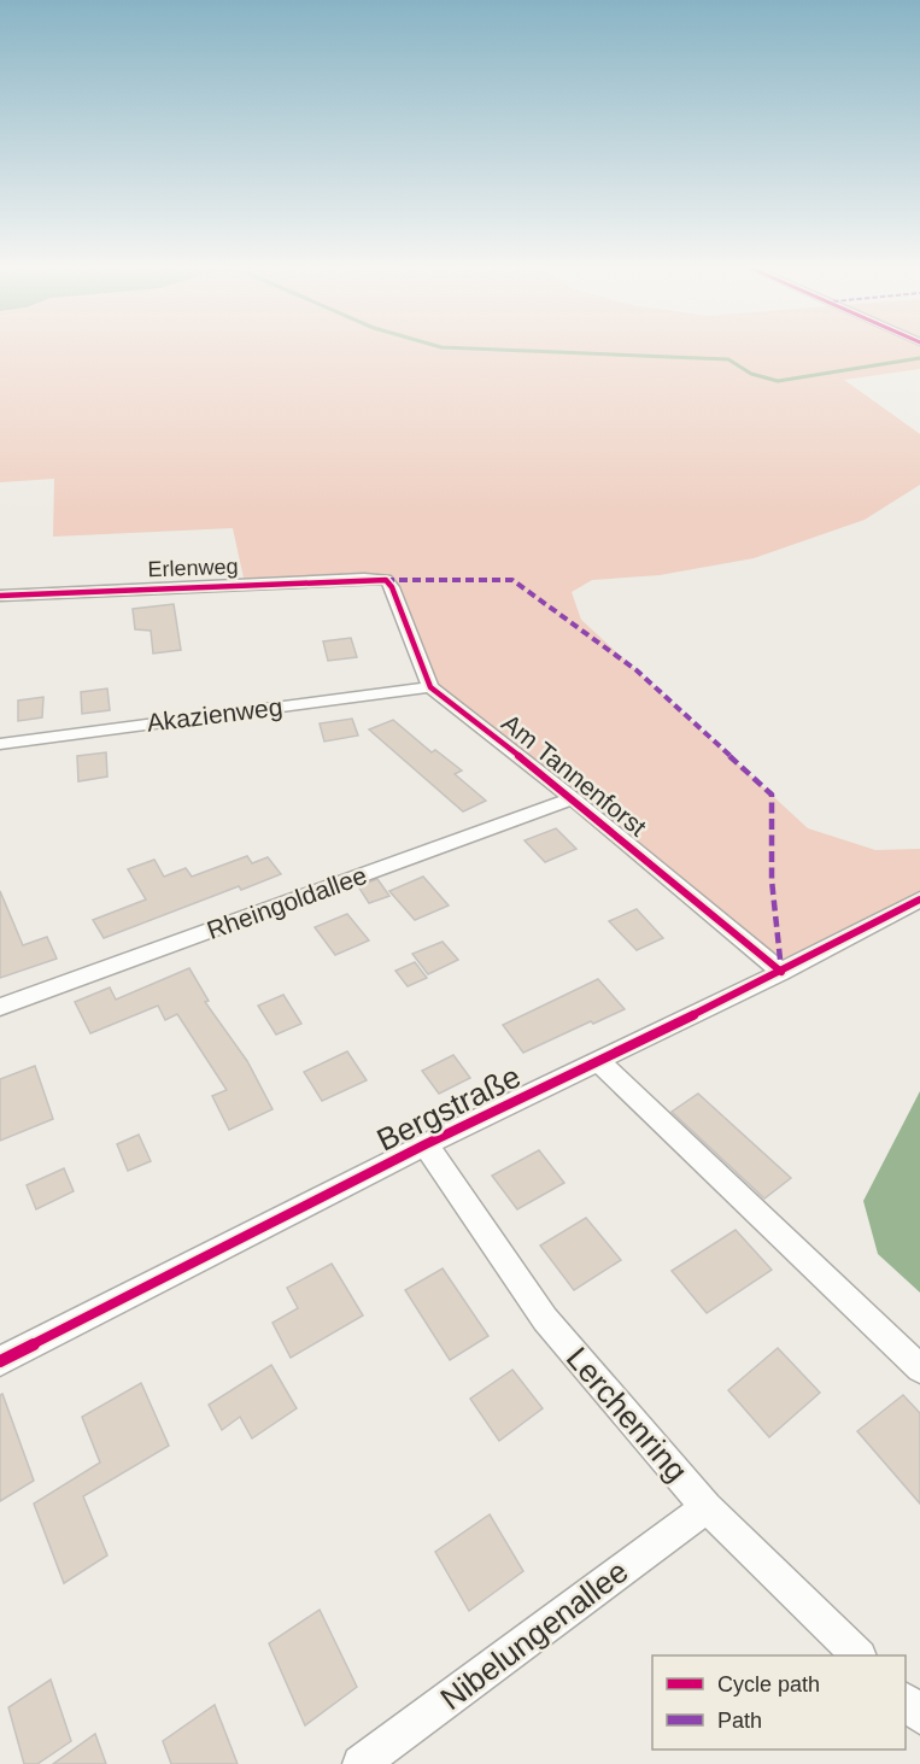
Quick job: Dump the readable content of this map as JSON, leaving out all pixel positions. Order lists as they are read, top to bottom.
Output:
{
  "streets": {
    "street": [
      "Erlenweg",
      "Akazienweg",
      "Am Tannenforst",
      "Rheingoldallee",
      "Bergstraße",
      "Lerchenring",
      "Nibelungenallee"
    ]
  },
  "crossings": [
    ["Erlenweg", "Akazienweg"],
    ["Erlenweg", "Am Tannenforst"],
    ["Akazienweg", "Am Tannenforst"],
    ["Am Tannenforst", "Rheingoldallee"],
    ["Am Tannenforst", "Bergstraße"],
    ["Bergstraße", "Lerchenring"],
    ["Lerchenring", "Nibelungenallee"]
  ],
  "legend": ["Cycle path", "Path"]
}
